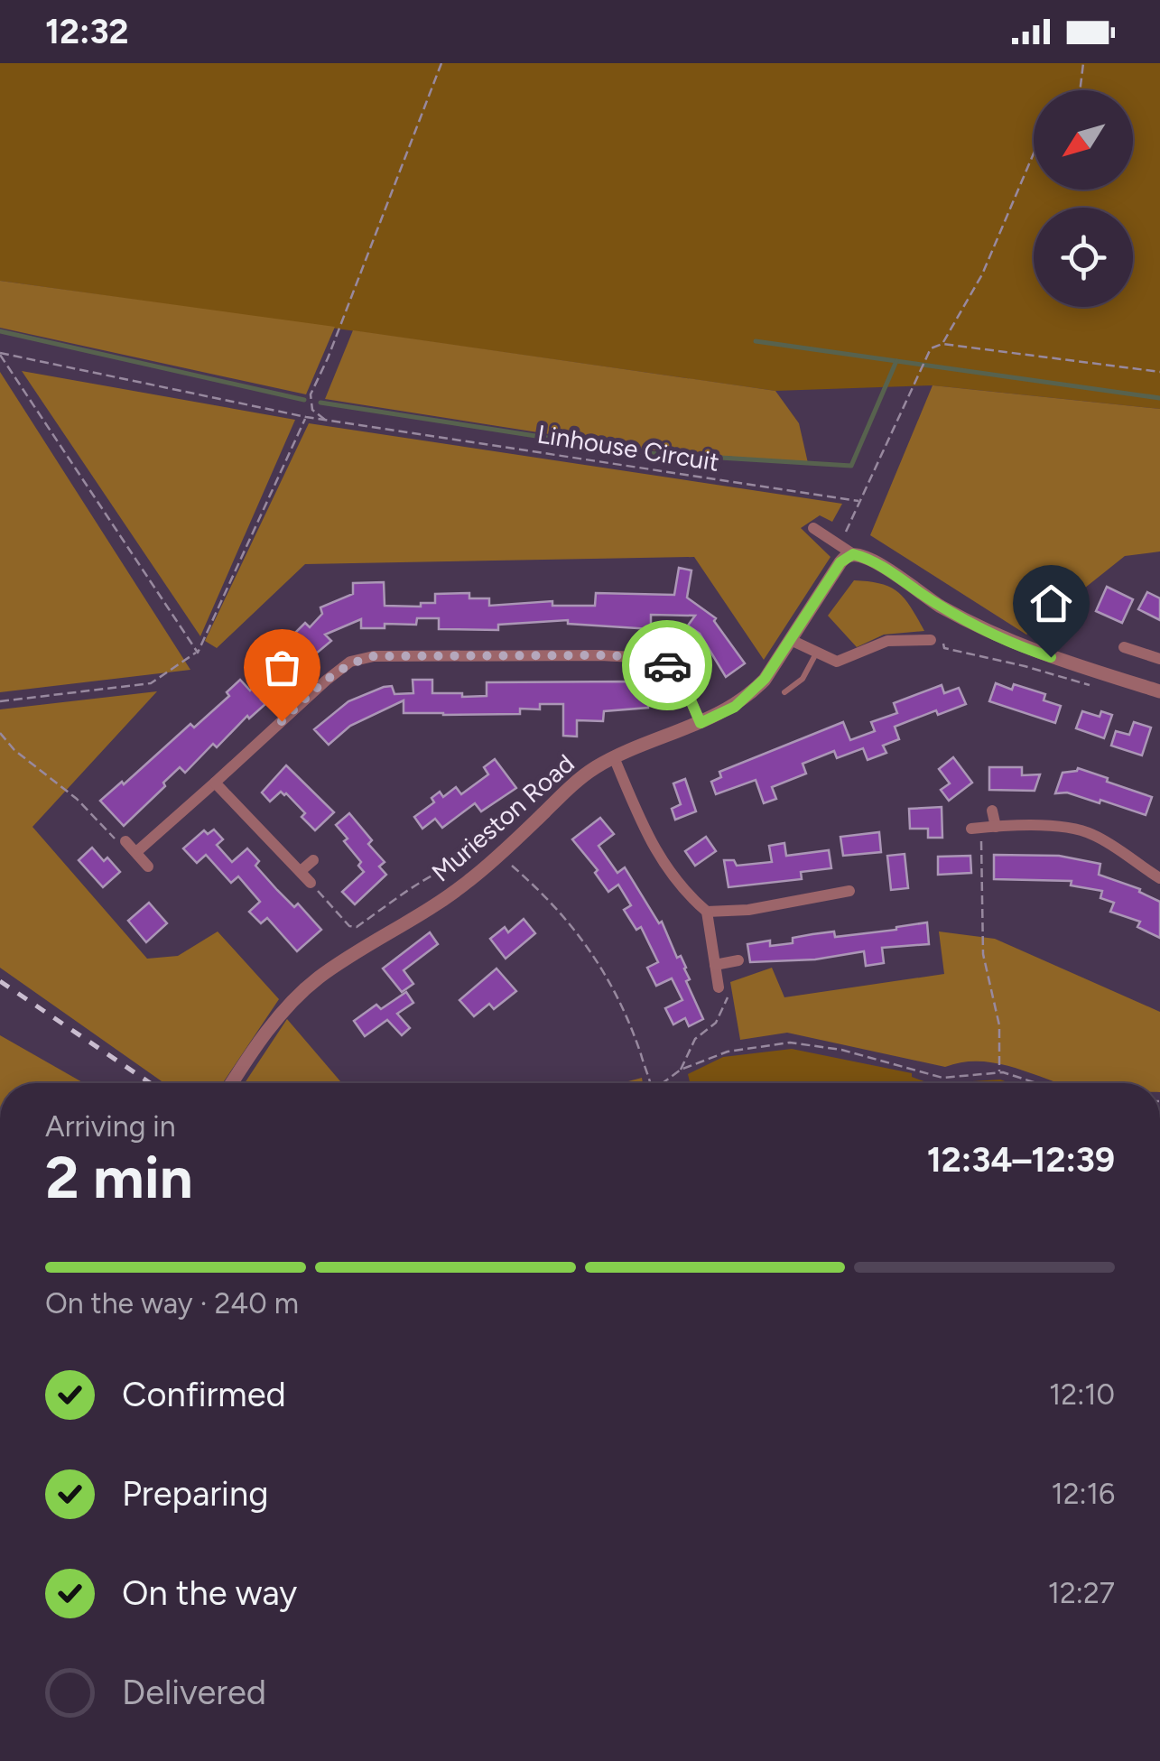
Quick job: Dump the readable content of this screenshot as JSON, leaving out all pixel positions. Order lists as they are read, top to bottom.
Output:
{
  "streets": {
    "street": ["Murieston Road"],
    "path": ["Linhouse Circuit"]
  },
  "north": "bottom left",
  "page": {
    "status": "12:32",
    "heading": ["2 min", "Arriving in", "12:34–12:39"],
    "bar": "On the way · 240 m",
    "list": [
      ["Confirmed", "12:10"],
      ["Preparing", "12:16"],
      ["On the way", "12:27"],
      "Delivered"
    ]
  }
}
